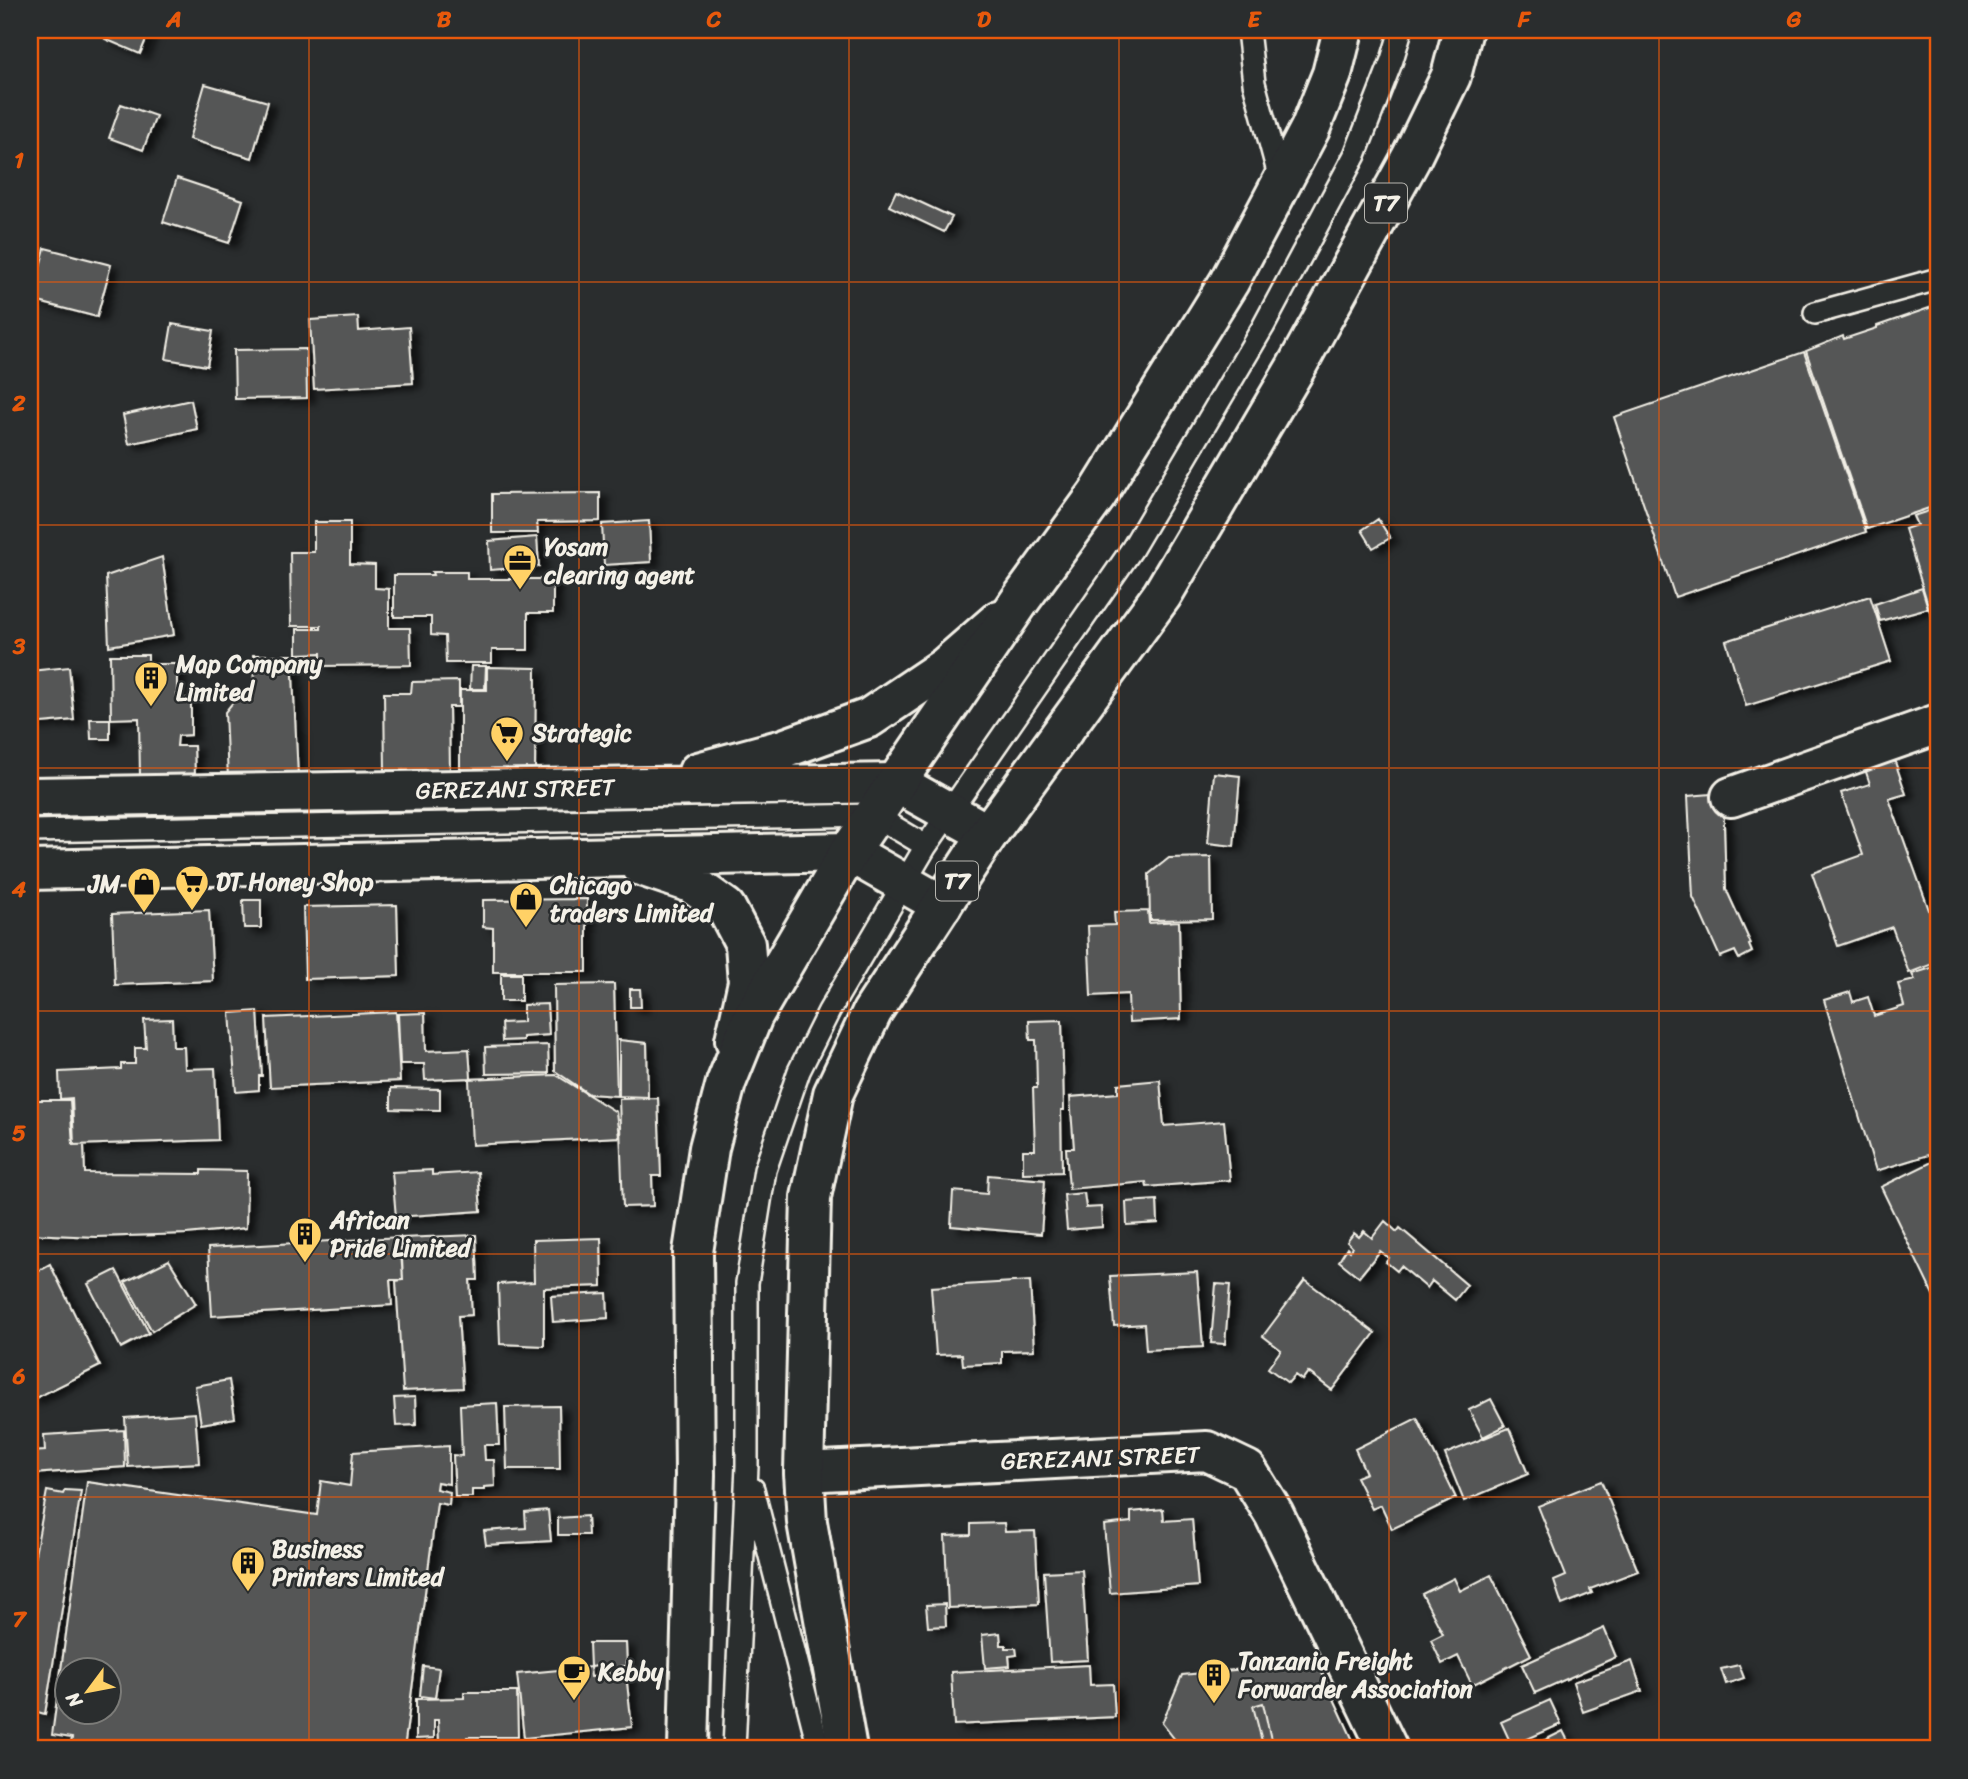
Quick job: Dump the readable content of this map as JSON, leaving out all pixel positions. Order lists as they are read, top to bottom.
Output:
{
  "streets": {
    "main road": ["T7", "GEREZANI STREET"]
  },
  "crossings": [
    ["T7", "GEREZANI STREET"]
  ],
  "places": {
    "office": ["Yosam clearing agent"],
    "building": [
      "Map Company Limited",
      "African Pride Limited",
      "Business Printers Limited",
      "Tanzania Freight Forwarder Association"
    ],
    "supermarket": ["Strategic", "DT Honey Shop"],
    "shop": ["JM", "Chicago traders Limited"],
    "cafe": ["Kebby"]
  },
  "north": "bottom left",
  "grid": {
    "columns": [
      "A",
      "B",
      "C",
      "D",
      "E",
      "F",
      "G"
    ],
    "rows": [
      "1",
      "2",
      "3",
      "4",
      "5",
      "6",
      "7"
    ]
  }
}
